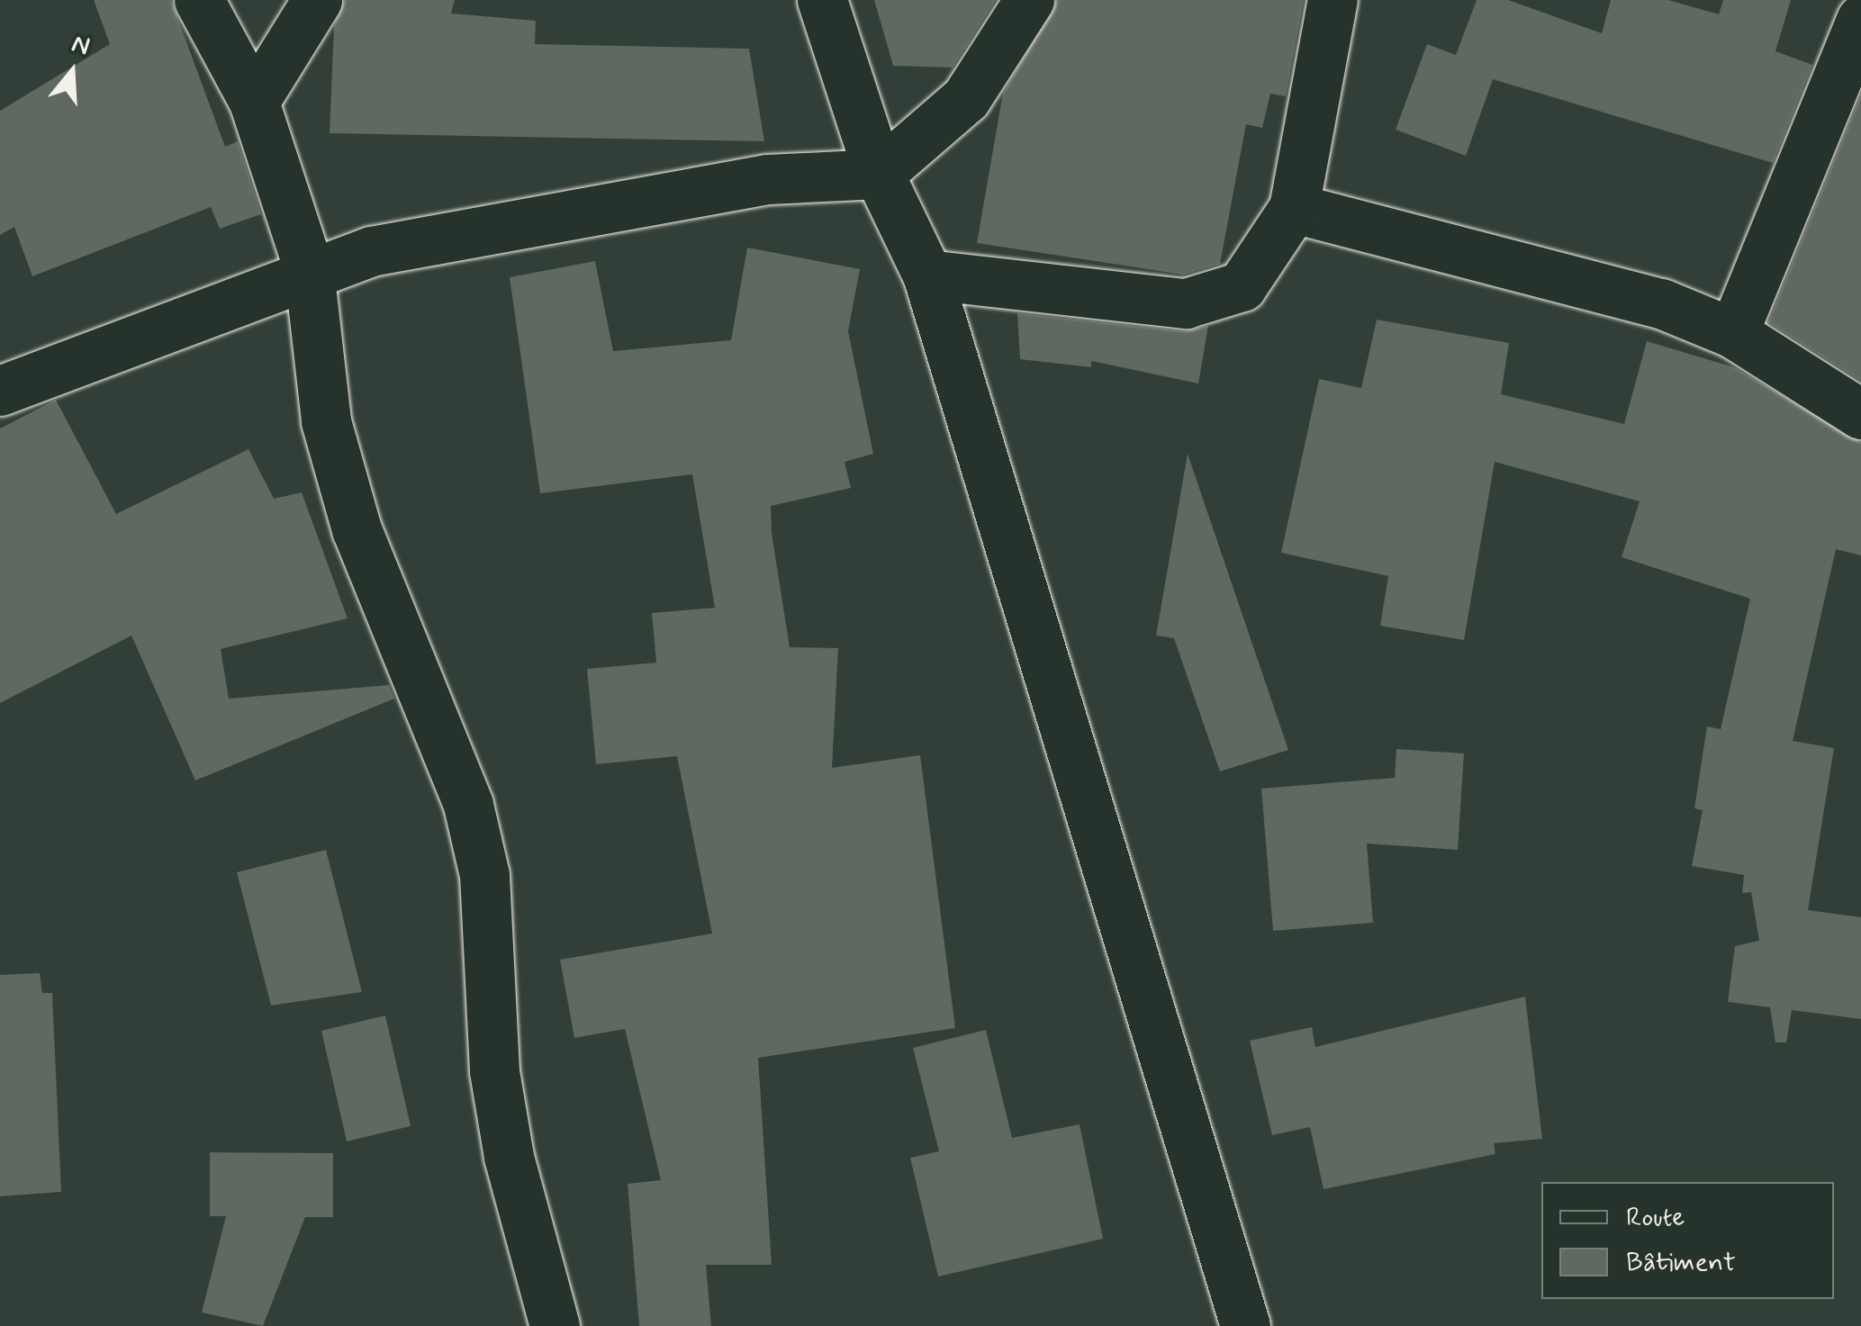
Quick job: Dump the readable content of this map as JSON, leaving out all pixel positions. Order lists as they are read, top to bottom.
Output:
{
  "legend": ["Route", "Bâtiment"],
  "north": "top"
}
